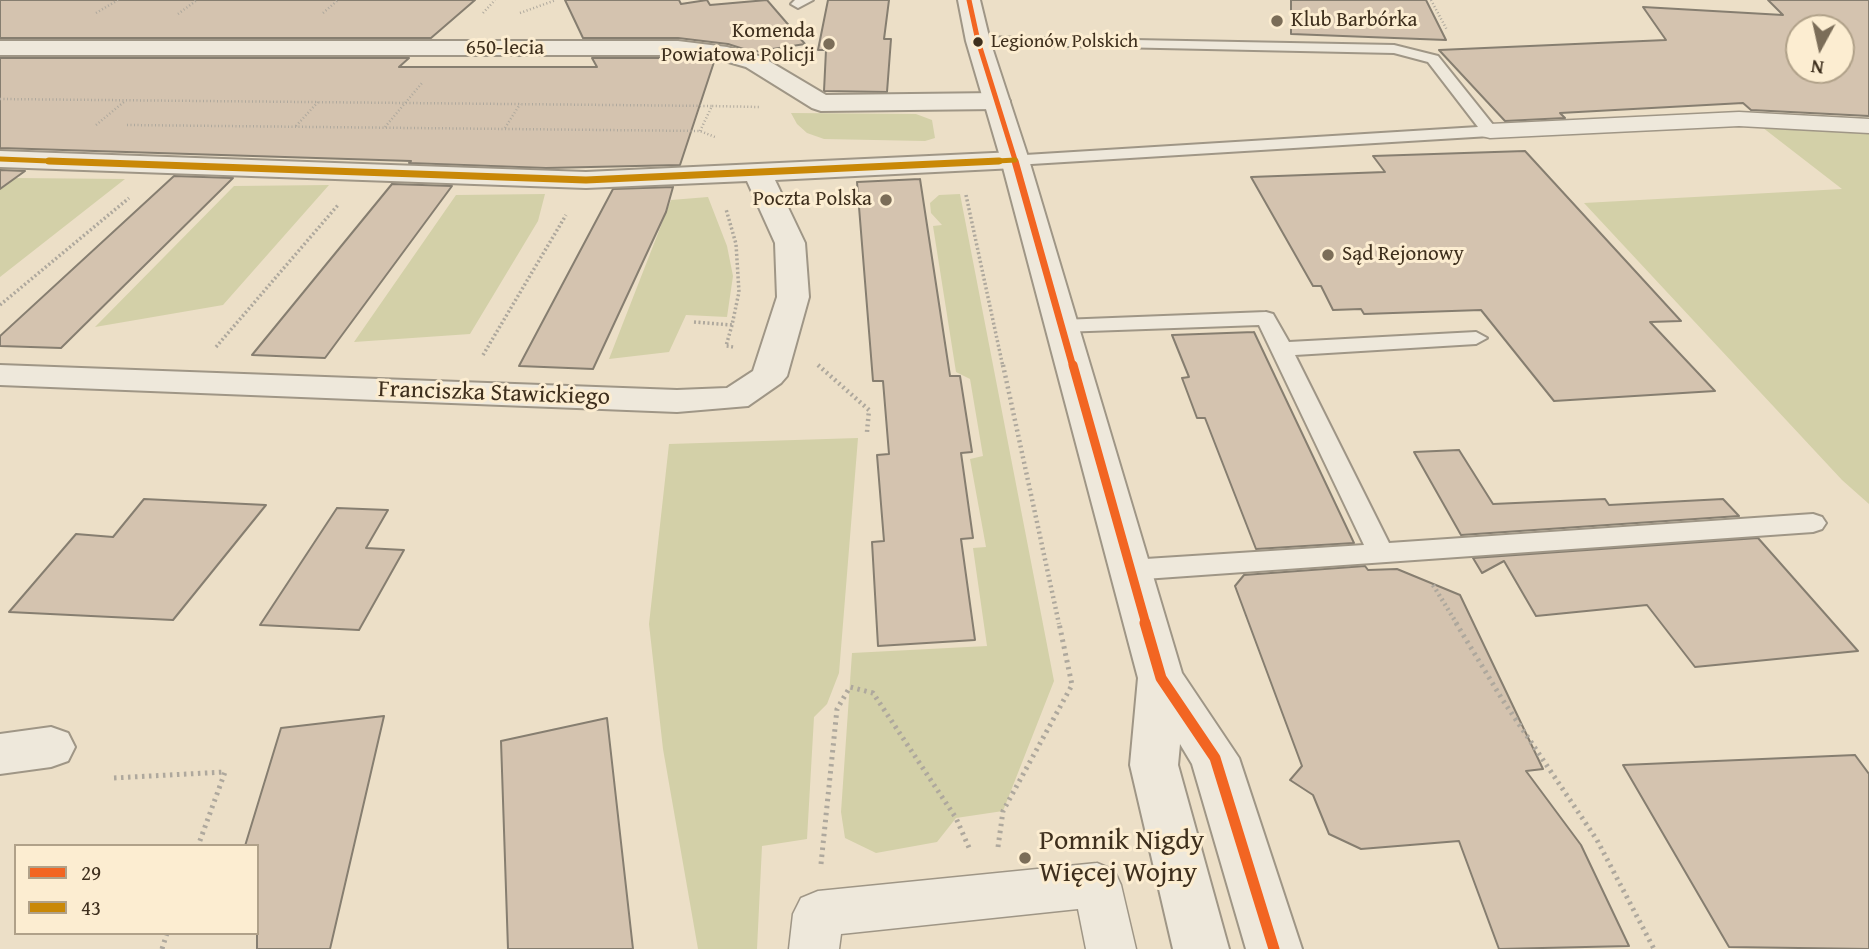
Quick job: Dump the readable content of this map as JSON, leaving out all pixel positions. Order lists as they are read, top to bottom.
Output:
{
  "streets": {
    "street": ["650-lecia", "Franciszka Stawickiego"]
  },
  "places": [
    "Klub Barbórka",
    "Legionów Polskich",
    "Komenda Powiatowa Policji",
    "Poczta Polska",
    "Sąd Rejonowy",
    "Pomnik Nigdy Więcej Wojny"
  ],
  "lines": ["transit line 29", "transit line 43"],
  "legend": ["29", "43"],
  "north": "bottom"
}
